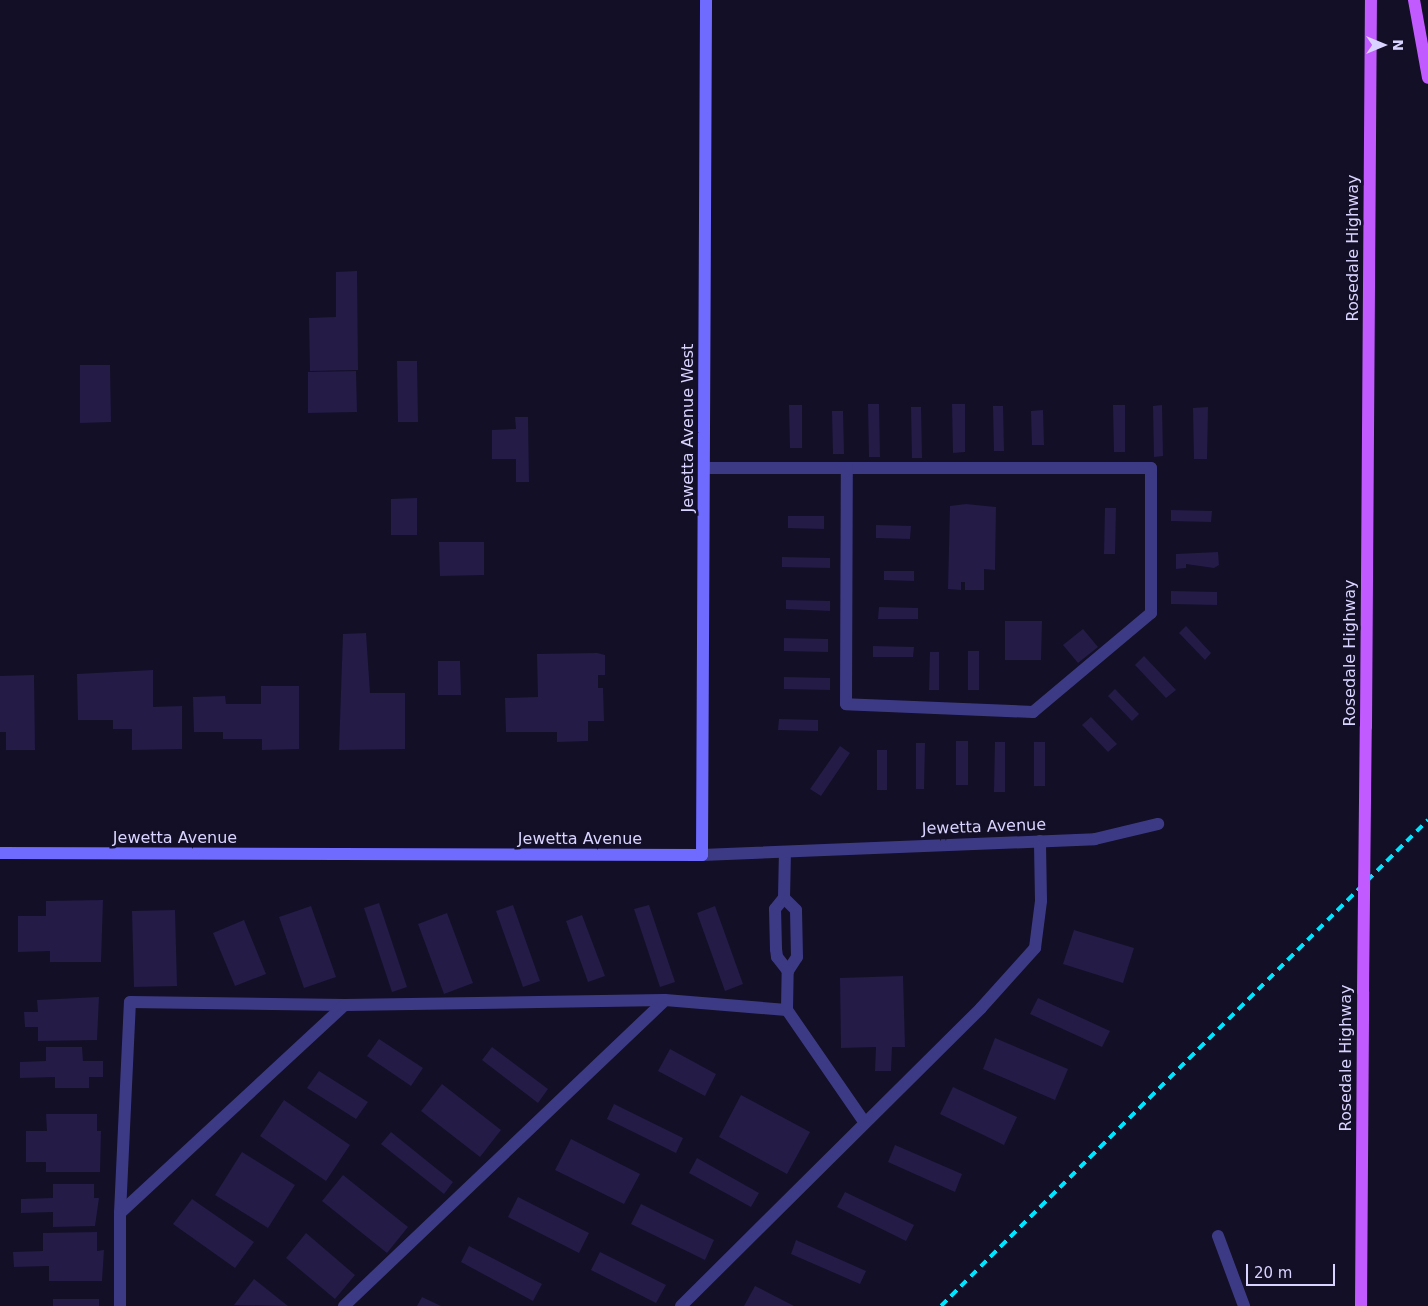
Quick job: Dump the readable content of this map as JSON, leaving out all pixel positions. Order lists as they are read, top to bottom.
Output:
{
  "streets": {
    "main road": ["Rosedale Highway"],
    "street": ["Jewetta Avenue West", "Jewetta Avenue"]
  },
  "crossings": [
    ["Jewetta Avenue West", "Jewetta Avenue"]
  ],
  "scale_bar": "20 m",
  "north": "right"
}
